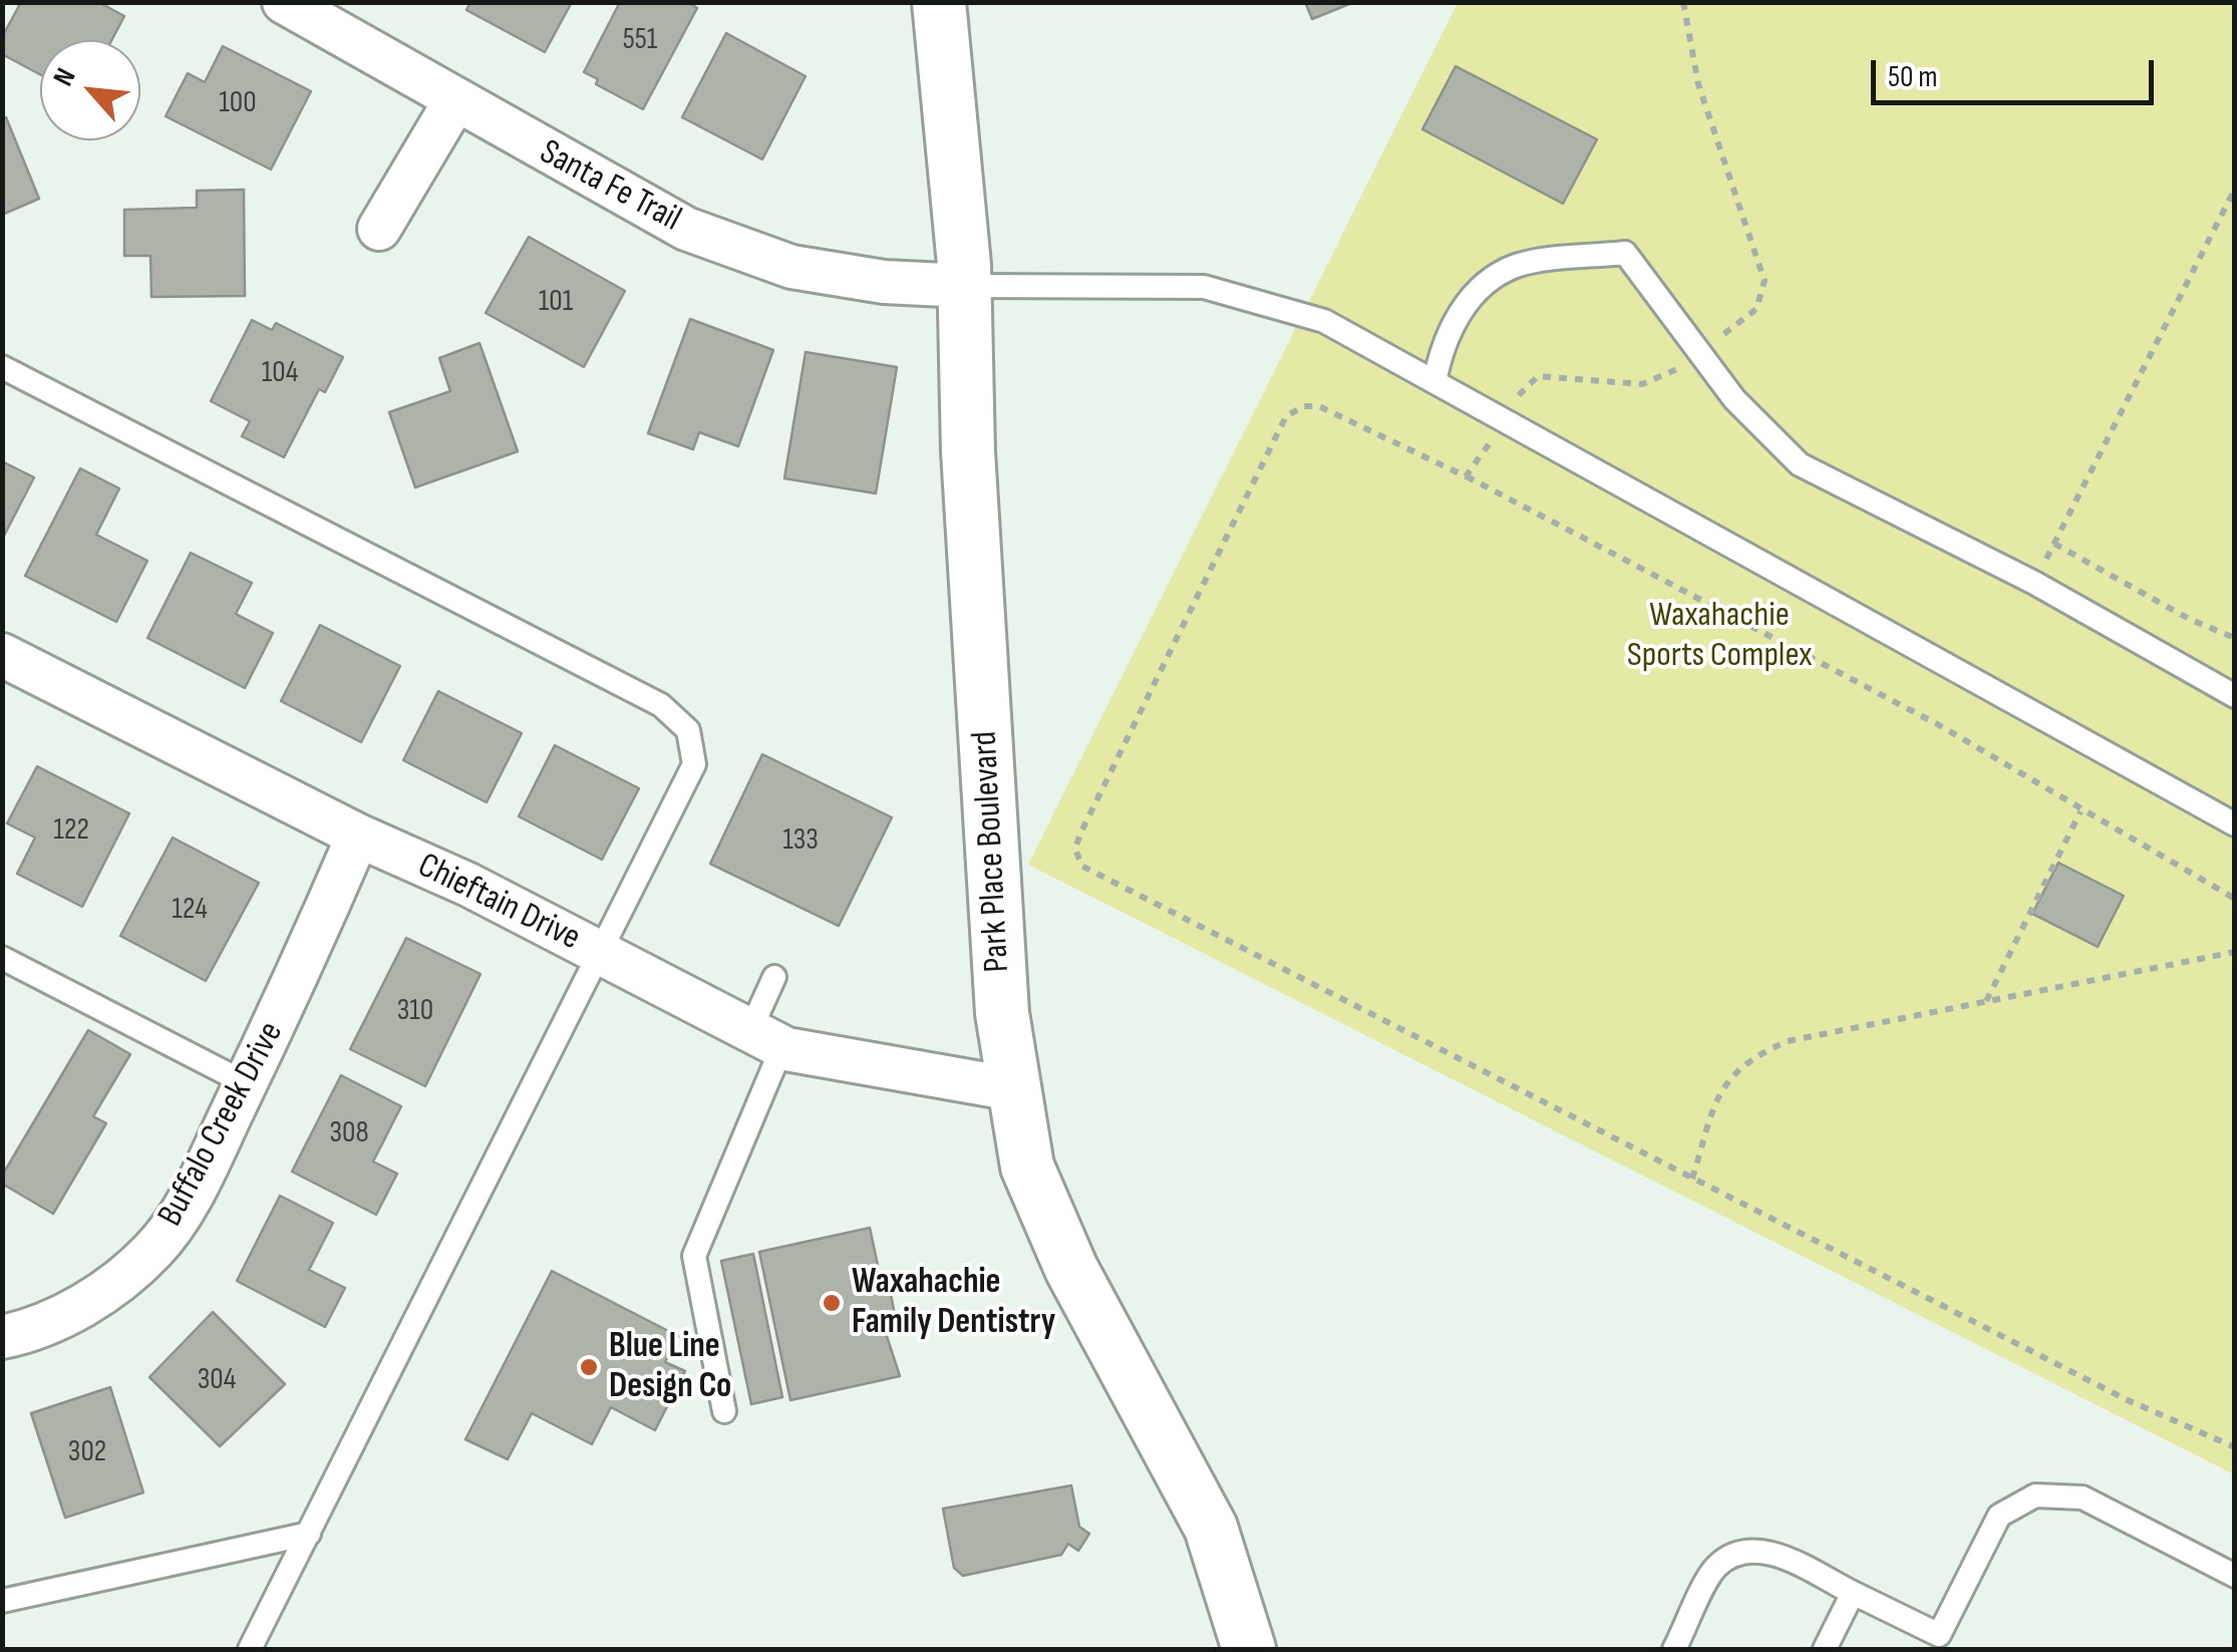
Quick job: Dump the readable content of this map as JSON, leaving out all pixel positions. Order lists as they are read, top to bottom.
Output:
{
  "streets": {
    "street": [
      "Santa Fe Trail",
      "Park Place Boulevard",
      "Chieftain Drive",
      "Buffalo Creek Drive"
    ]
  },
  "crossings": [
    ["Santa Fe Trail", "Park Place Boulevard"],
    ["Park Place Boulevard", "Chieftain Drive"],
    ["Chieftain Drive", "Buffalo Creek Drive"]
  ],
  "parks": ["Waxahachie Sports Complex"],
  "places": ["Waxahachie Family Dentistry", "Blue Line Design Co"],
  "house_numbers": [
    "551",
    "100",
    "101",
    "104",
    "122",
    "133",
    "124",
    "310",
    "308",
    "304",
    "302"
  ],
  "scale_bar": "50 m",
  "north": "top left"
}
